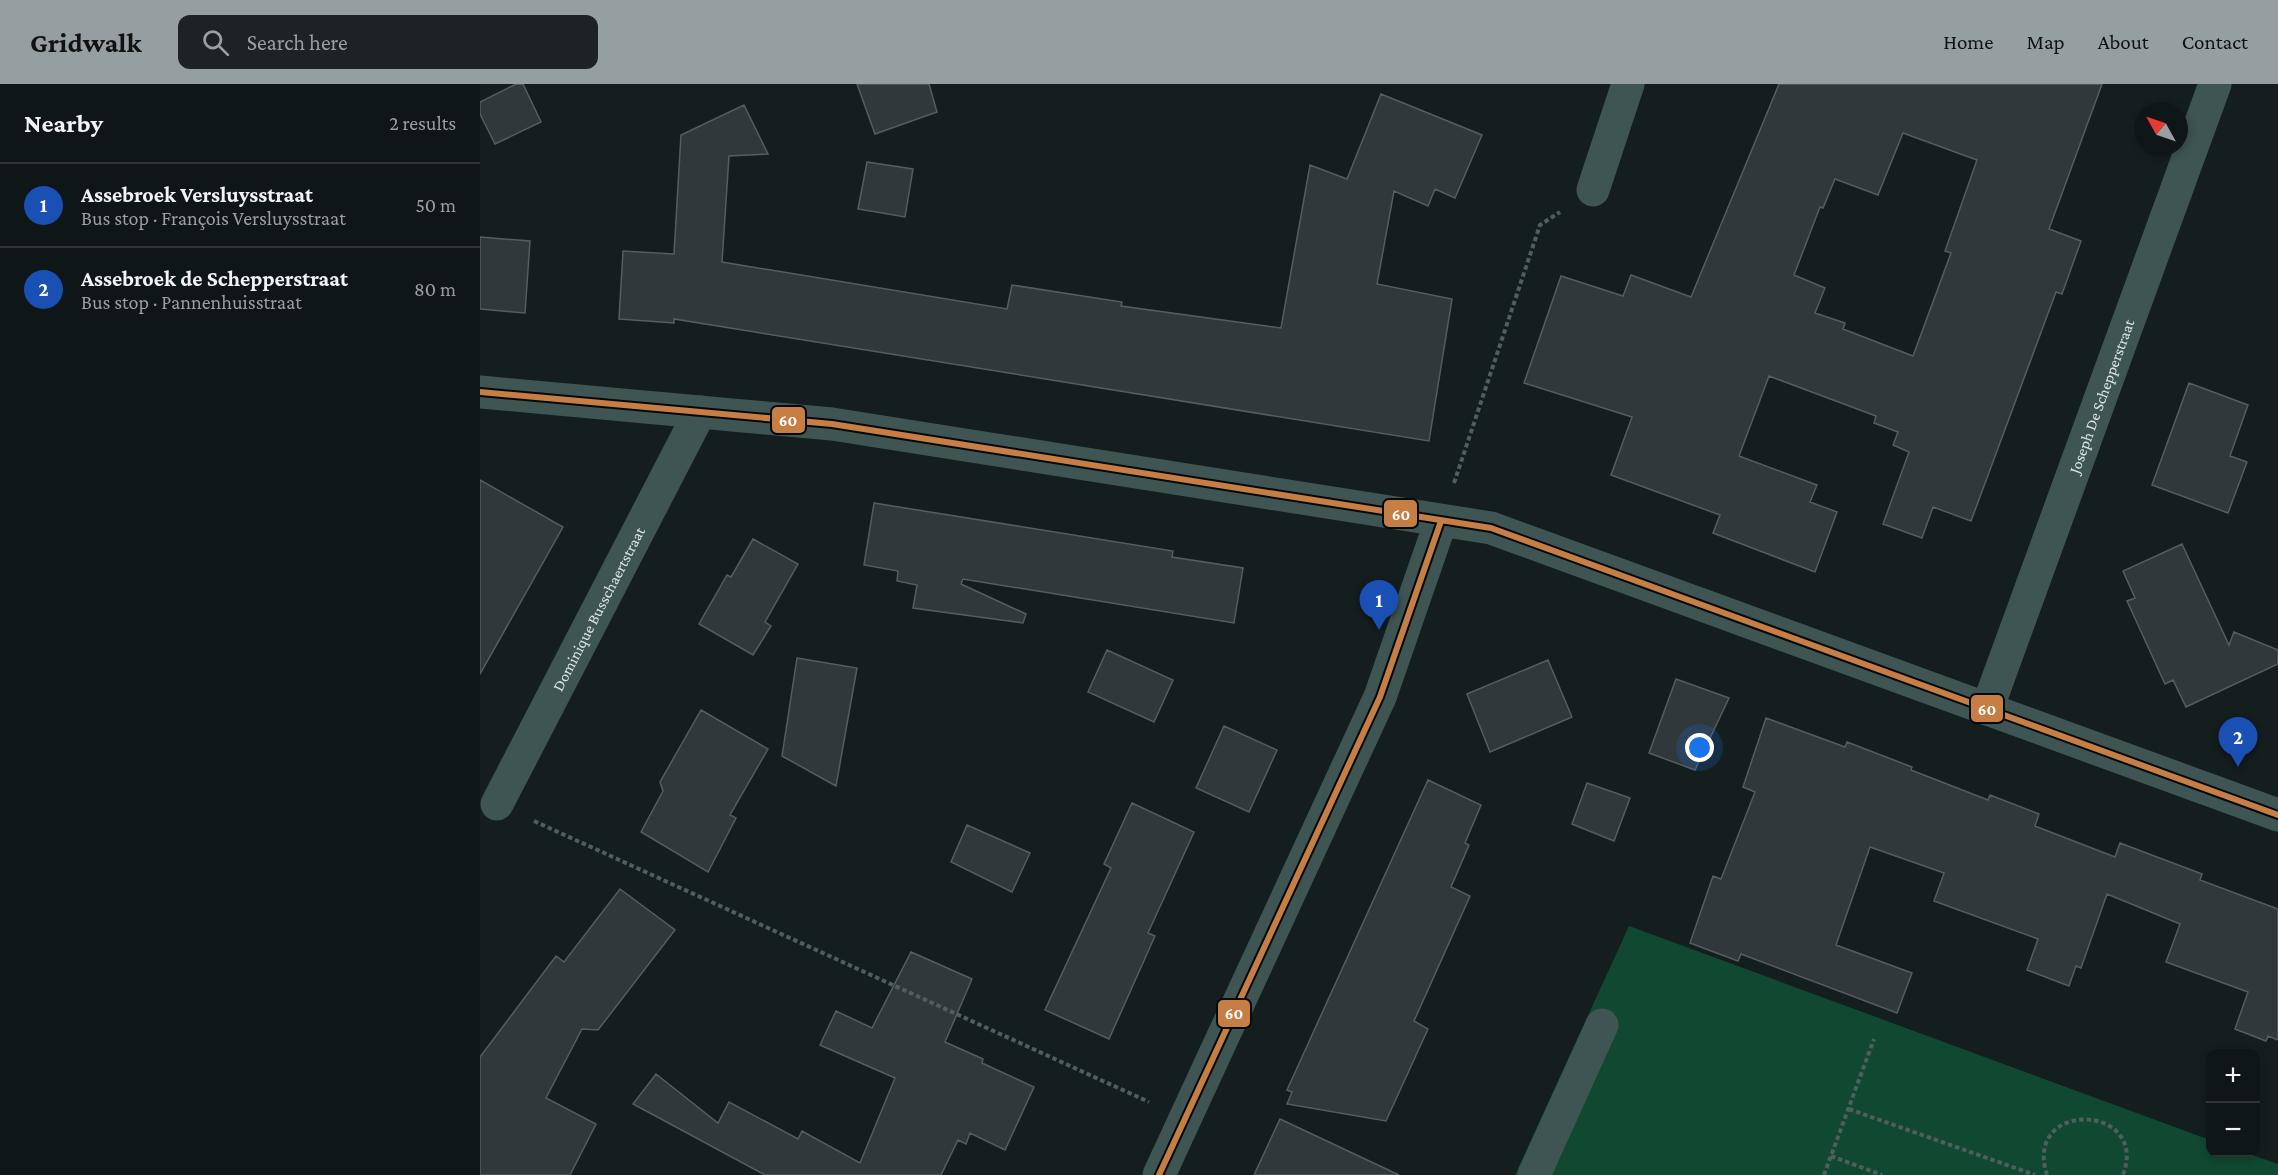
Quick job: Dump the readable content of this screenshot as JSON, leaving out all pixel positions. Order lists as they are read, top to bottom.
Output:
{
  "streets": {
    "street": ["Joseph De Schepperstraat", "Dominique Busschaertstraat"]
  },
  "lines": ["transit line 60"],
  "north": "top left",
  "page": {
    "header": "Gridwalk",
    "search": "Search here",
    "nav": [
      "Home",
      "Map",
      "About",
      "Contact"
    ],
    "heading": ["Nearby", "2 results"],
    "list": [
      {
        "mark": "1",
        "name": "Assebroek Versluysstraat",
        "note": "Bus stop · François Versluysstraat",
        "value": "50 m"
      },
      {
        "mark": "2",
        "name": "Assebroek de Schepperstraat",
        "note": "Bus stop · Pannenhuisstraat",
        "value": "80 m"
      }
    ],
    "pins": ["1", "2"],
    "map_buttons": ["+", "−"]
  }
}
